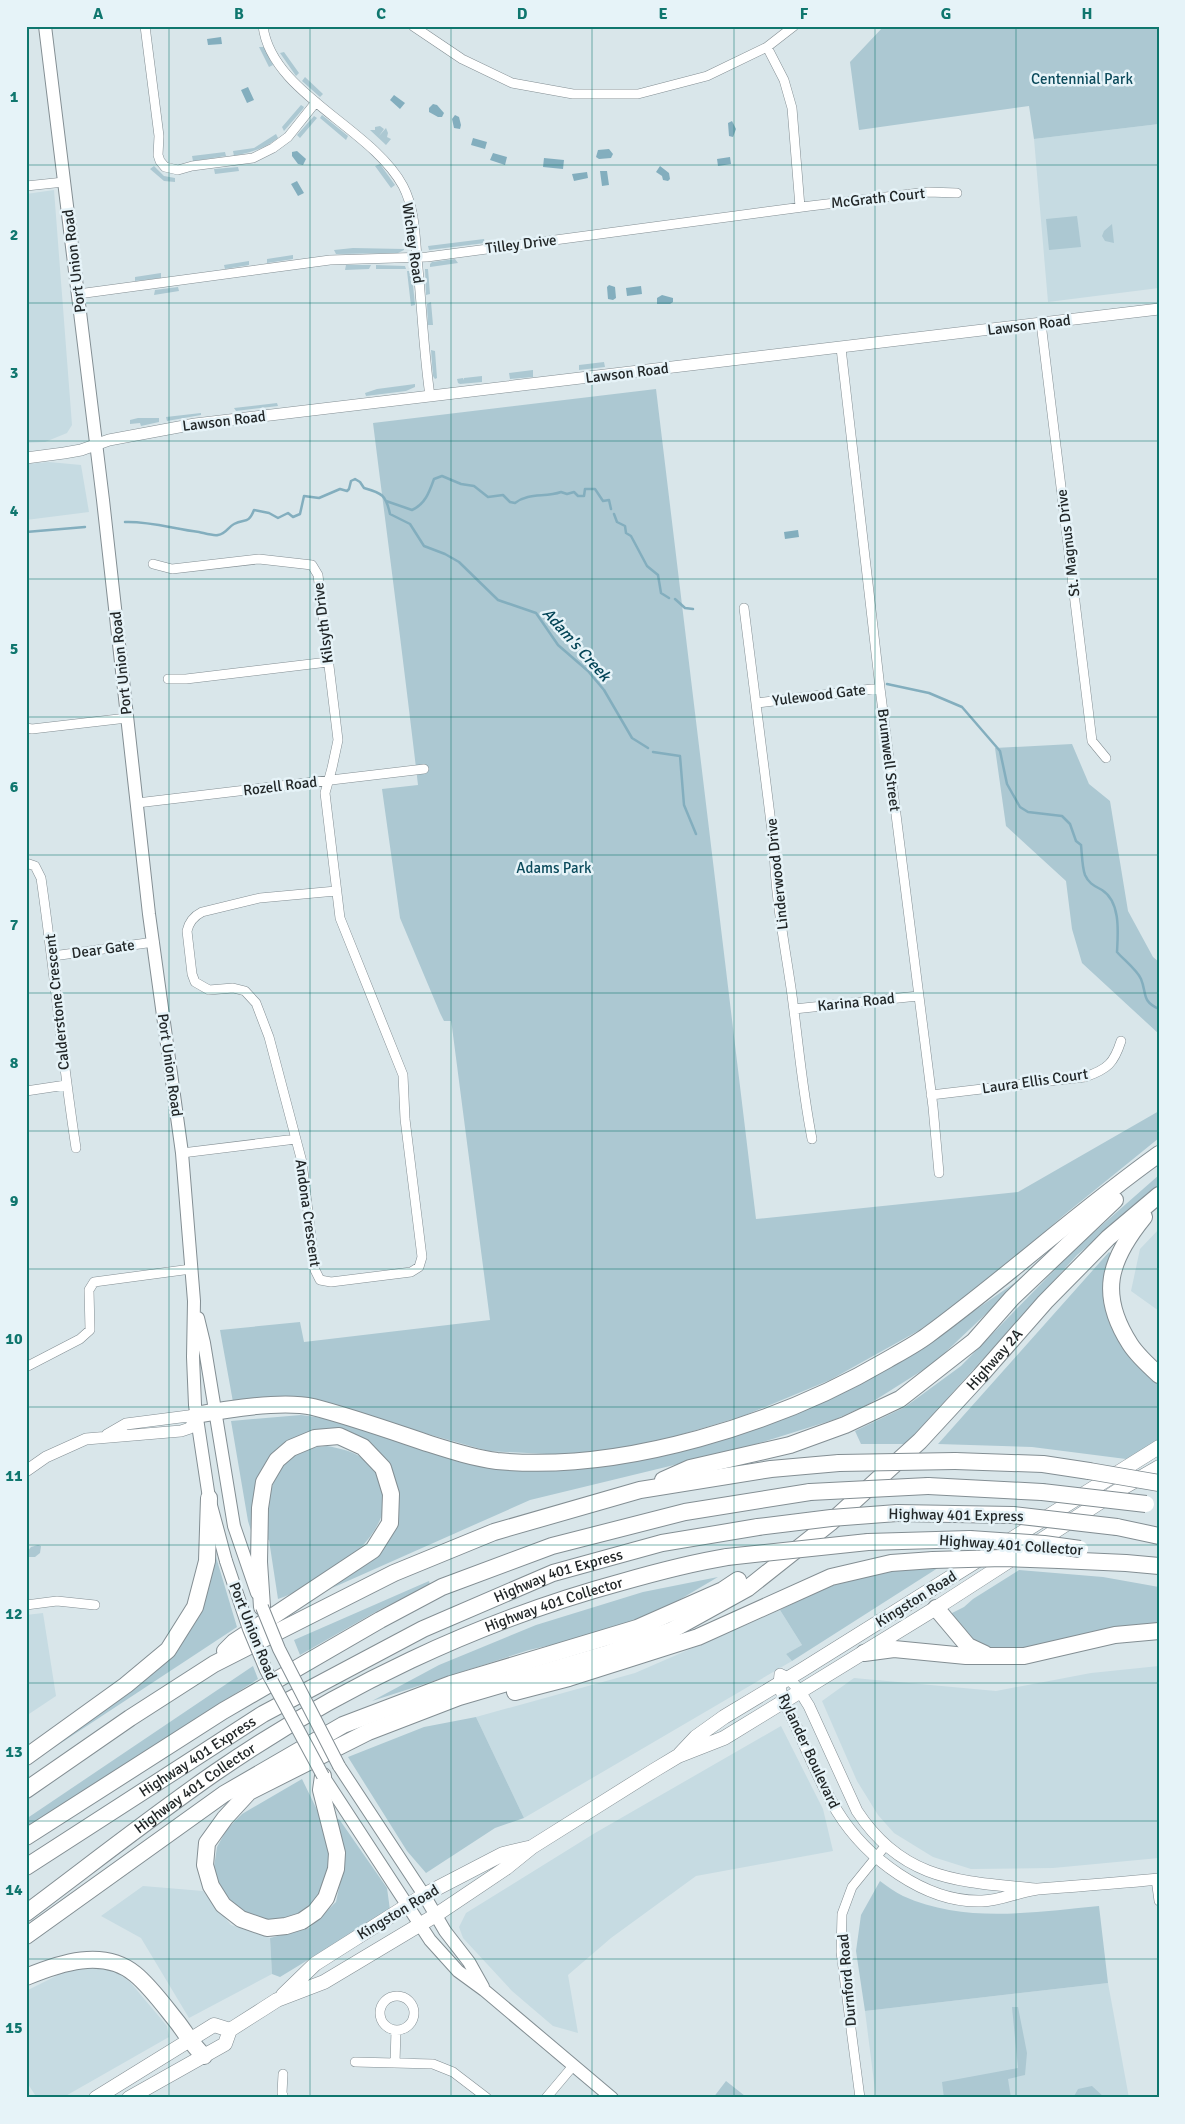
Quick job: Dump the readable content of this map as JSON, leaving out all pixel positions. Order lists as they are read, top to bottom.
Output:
{
  "streets": {
    "highway": ["Highway 2A", "Highway 401 Express", "Highway 401 Collector"],
    "main road": ["Port Union Road", "Kingston Road"],
    "street": [
      "McGrath Court",
      "Wichey Road",
      "Tilley Drive",
      "Lawson Road",
      "St. Magnus Drive",
      "Kilsyth Drive",
      "Yulewood Gate",
      "Brumwell Street",
      "Rozell Road",
      "Linderwood Drive",
      "Dear Gate",
      "Calderstone Crescent",
      "Karina Road",
      "Laura Ellis Court",
      "Andona Crescent",
      "Rylander Boulevard",
      "Durnford Road"
    ]
  },
  "crossings": [
    ["McGrath Court", "Tilley Drive"],
    ["Wichey Road", "Tilley Drive"],
    ["Wichey Road", "Lawson Road"],
    ["Tilley Drive", "Port Union Road"],
    ["Port Union Road", "Lawson Road"],
    ["Port Union Road", "Rozell Road"],
    ["Port Union Road", "Dear Gate"],
    ["Port Union Road", "Kingston Road"],
    ["Lawson Road", "St. Magnus Drive"],
    ["Lawson Road", "Brumwell Street"],
    ["Kilsyth Drive", "Rozell Road"],
    ["Kilsyth Drive", "Andona Crescent"],
    ["Yulewood Gate", "Brumwell Street"],
    ["Yulewood Gate", "Linderwood Drive"],
    ["Brumwell Street", "Karina Road"],
    ["Brumwell Street", "Laura Ellis Court"],
    ["Rozell Road", "Andona Crescent"],
    ["Linderwood Drive", "Karina Road"],
    ["Dear Gate", "Calderstone Crescent"],
    ["Kingston Road", "Rylander Boulevard"],
    ["Rylander Boulevard", "Durnford Road"]
  ],
  "water": ["Adam's Creek"],
  "parks": ["Centennial Park", "Adams Park"],
  "grid": {
    "columns": [
      "A",
      "B",
      "C",
      "D",
      "E",
      "F",
      "G",
      "H"
    ],
    "rows": [
      "1",
      "2",
      "3",
      "4",
      "5",
      "6",
      "7",
      "8",
      "9",
      "10",
      "11",
      "12",
      "13",
      "14",
      "15"
    ]
  }
}
